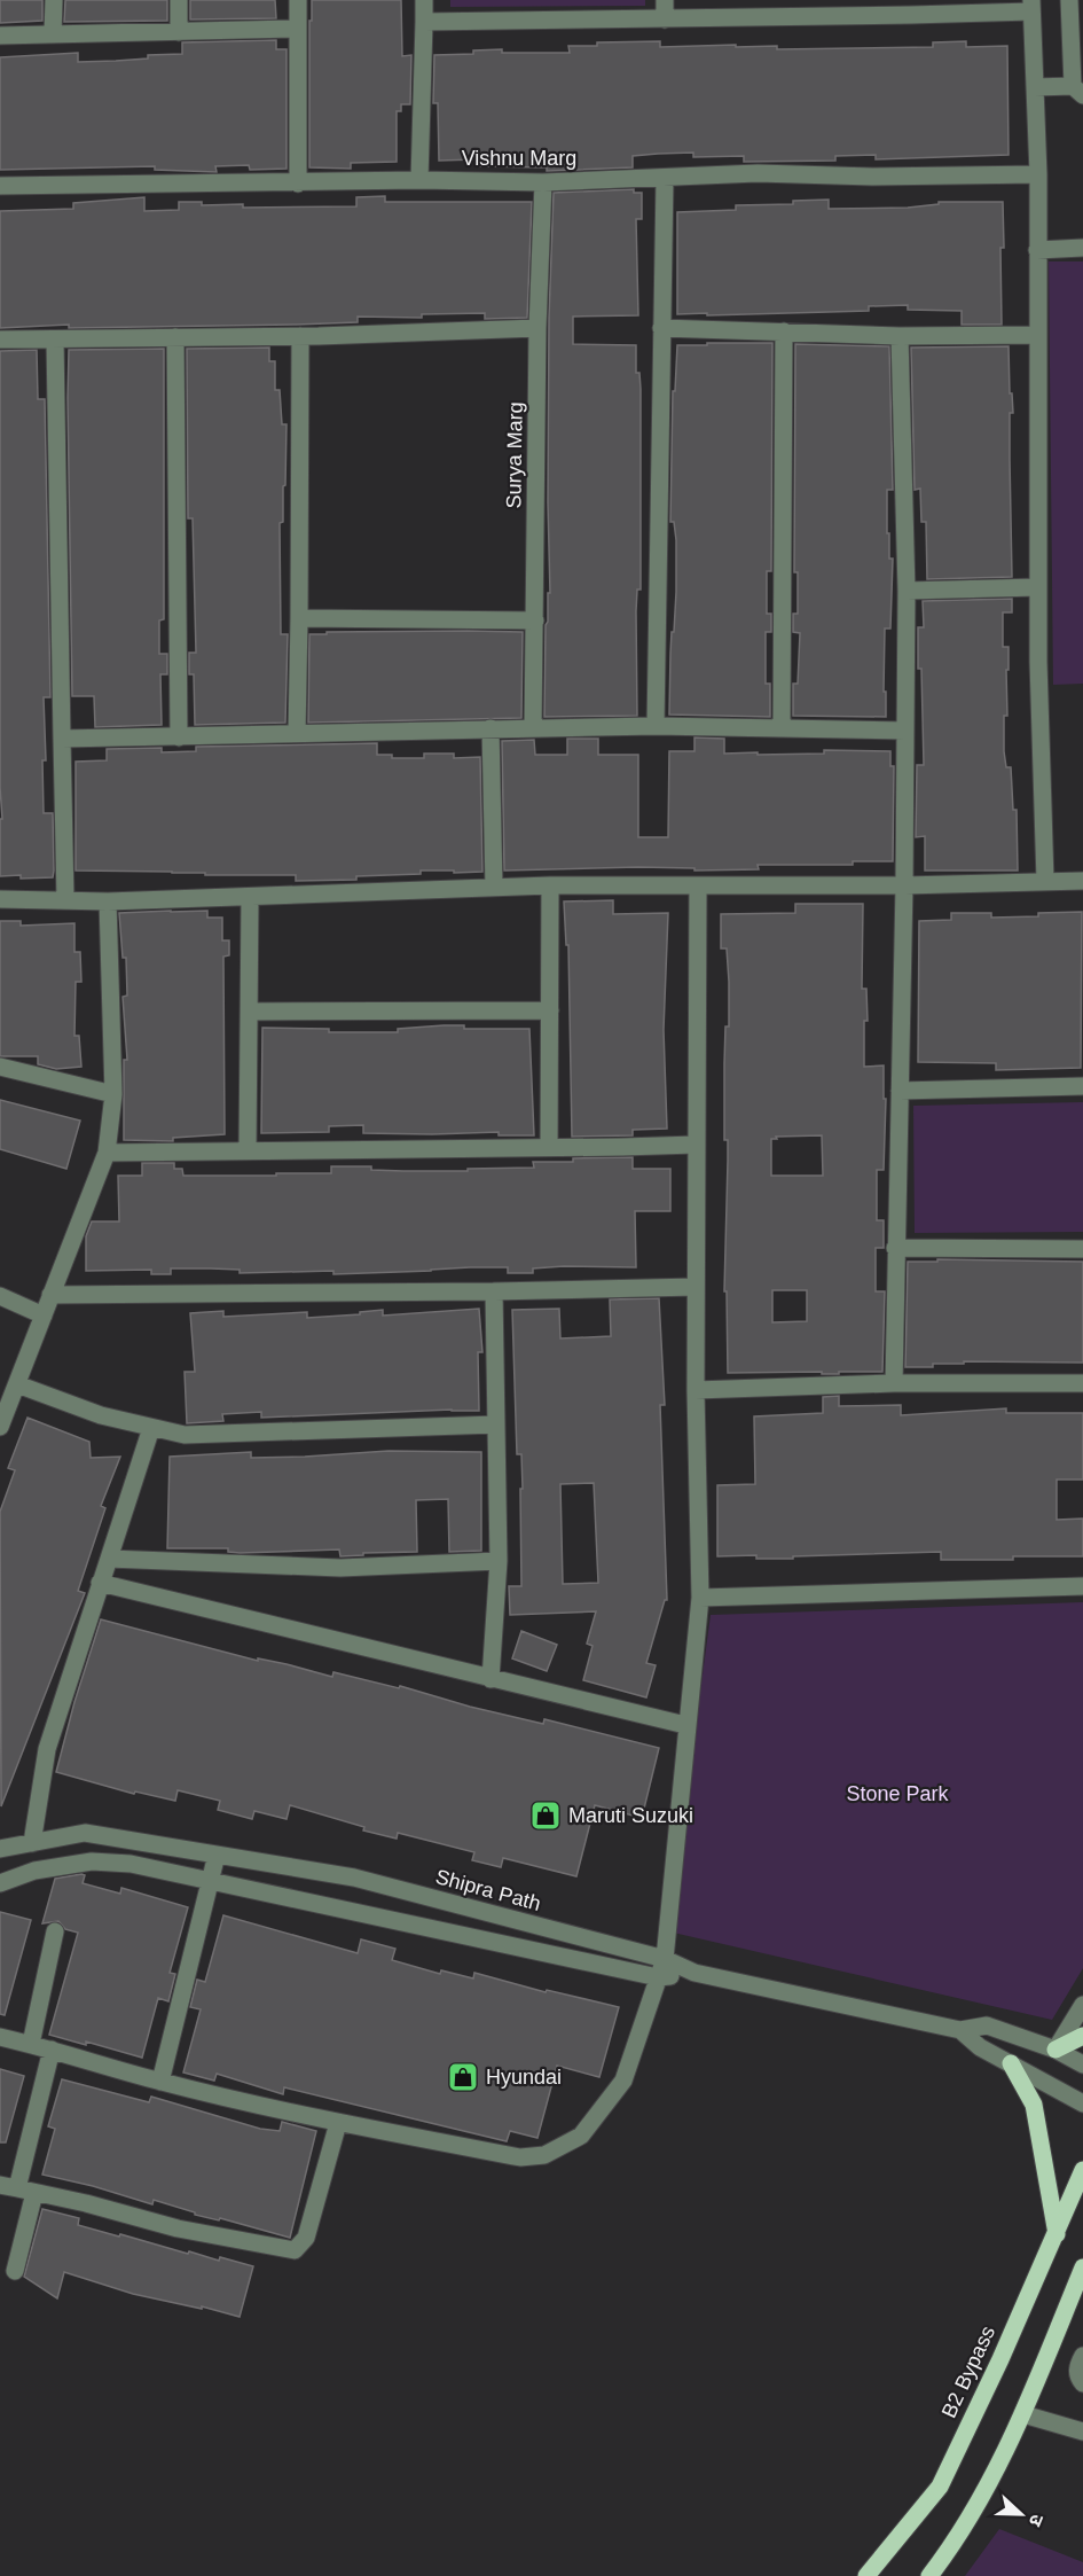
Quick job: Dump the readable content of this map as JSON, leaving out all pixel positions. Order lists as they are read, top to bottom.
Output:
{
  "streets": {
    "main road": ["B2 Bypass"],
    "street": ["Vishnu Marg", "Surya Marg", "Shipra Path"]
  },
  "crossings": [
    ["Vishnu Marg", "Surya Marg"]
  ],
  "parks": ["Stone Park"],
  "places": {
    "shop": ["Maruti Suzuki", "Hyundai"]
  },
  "north": "right"
}
